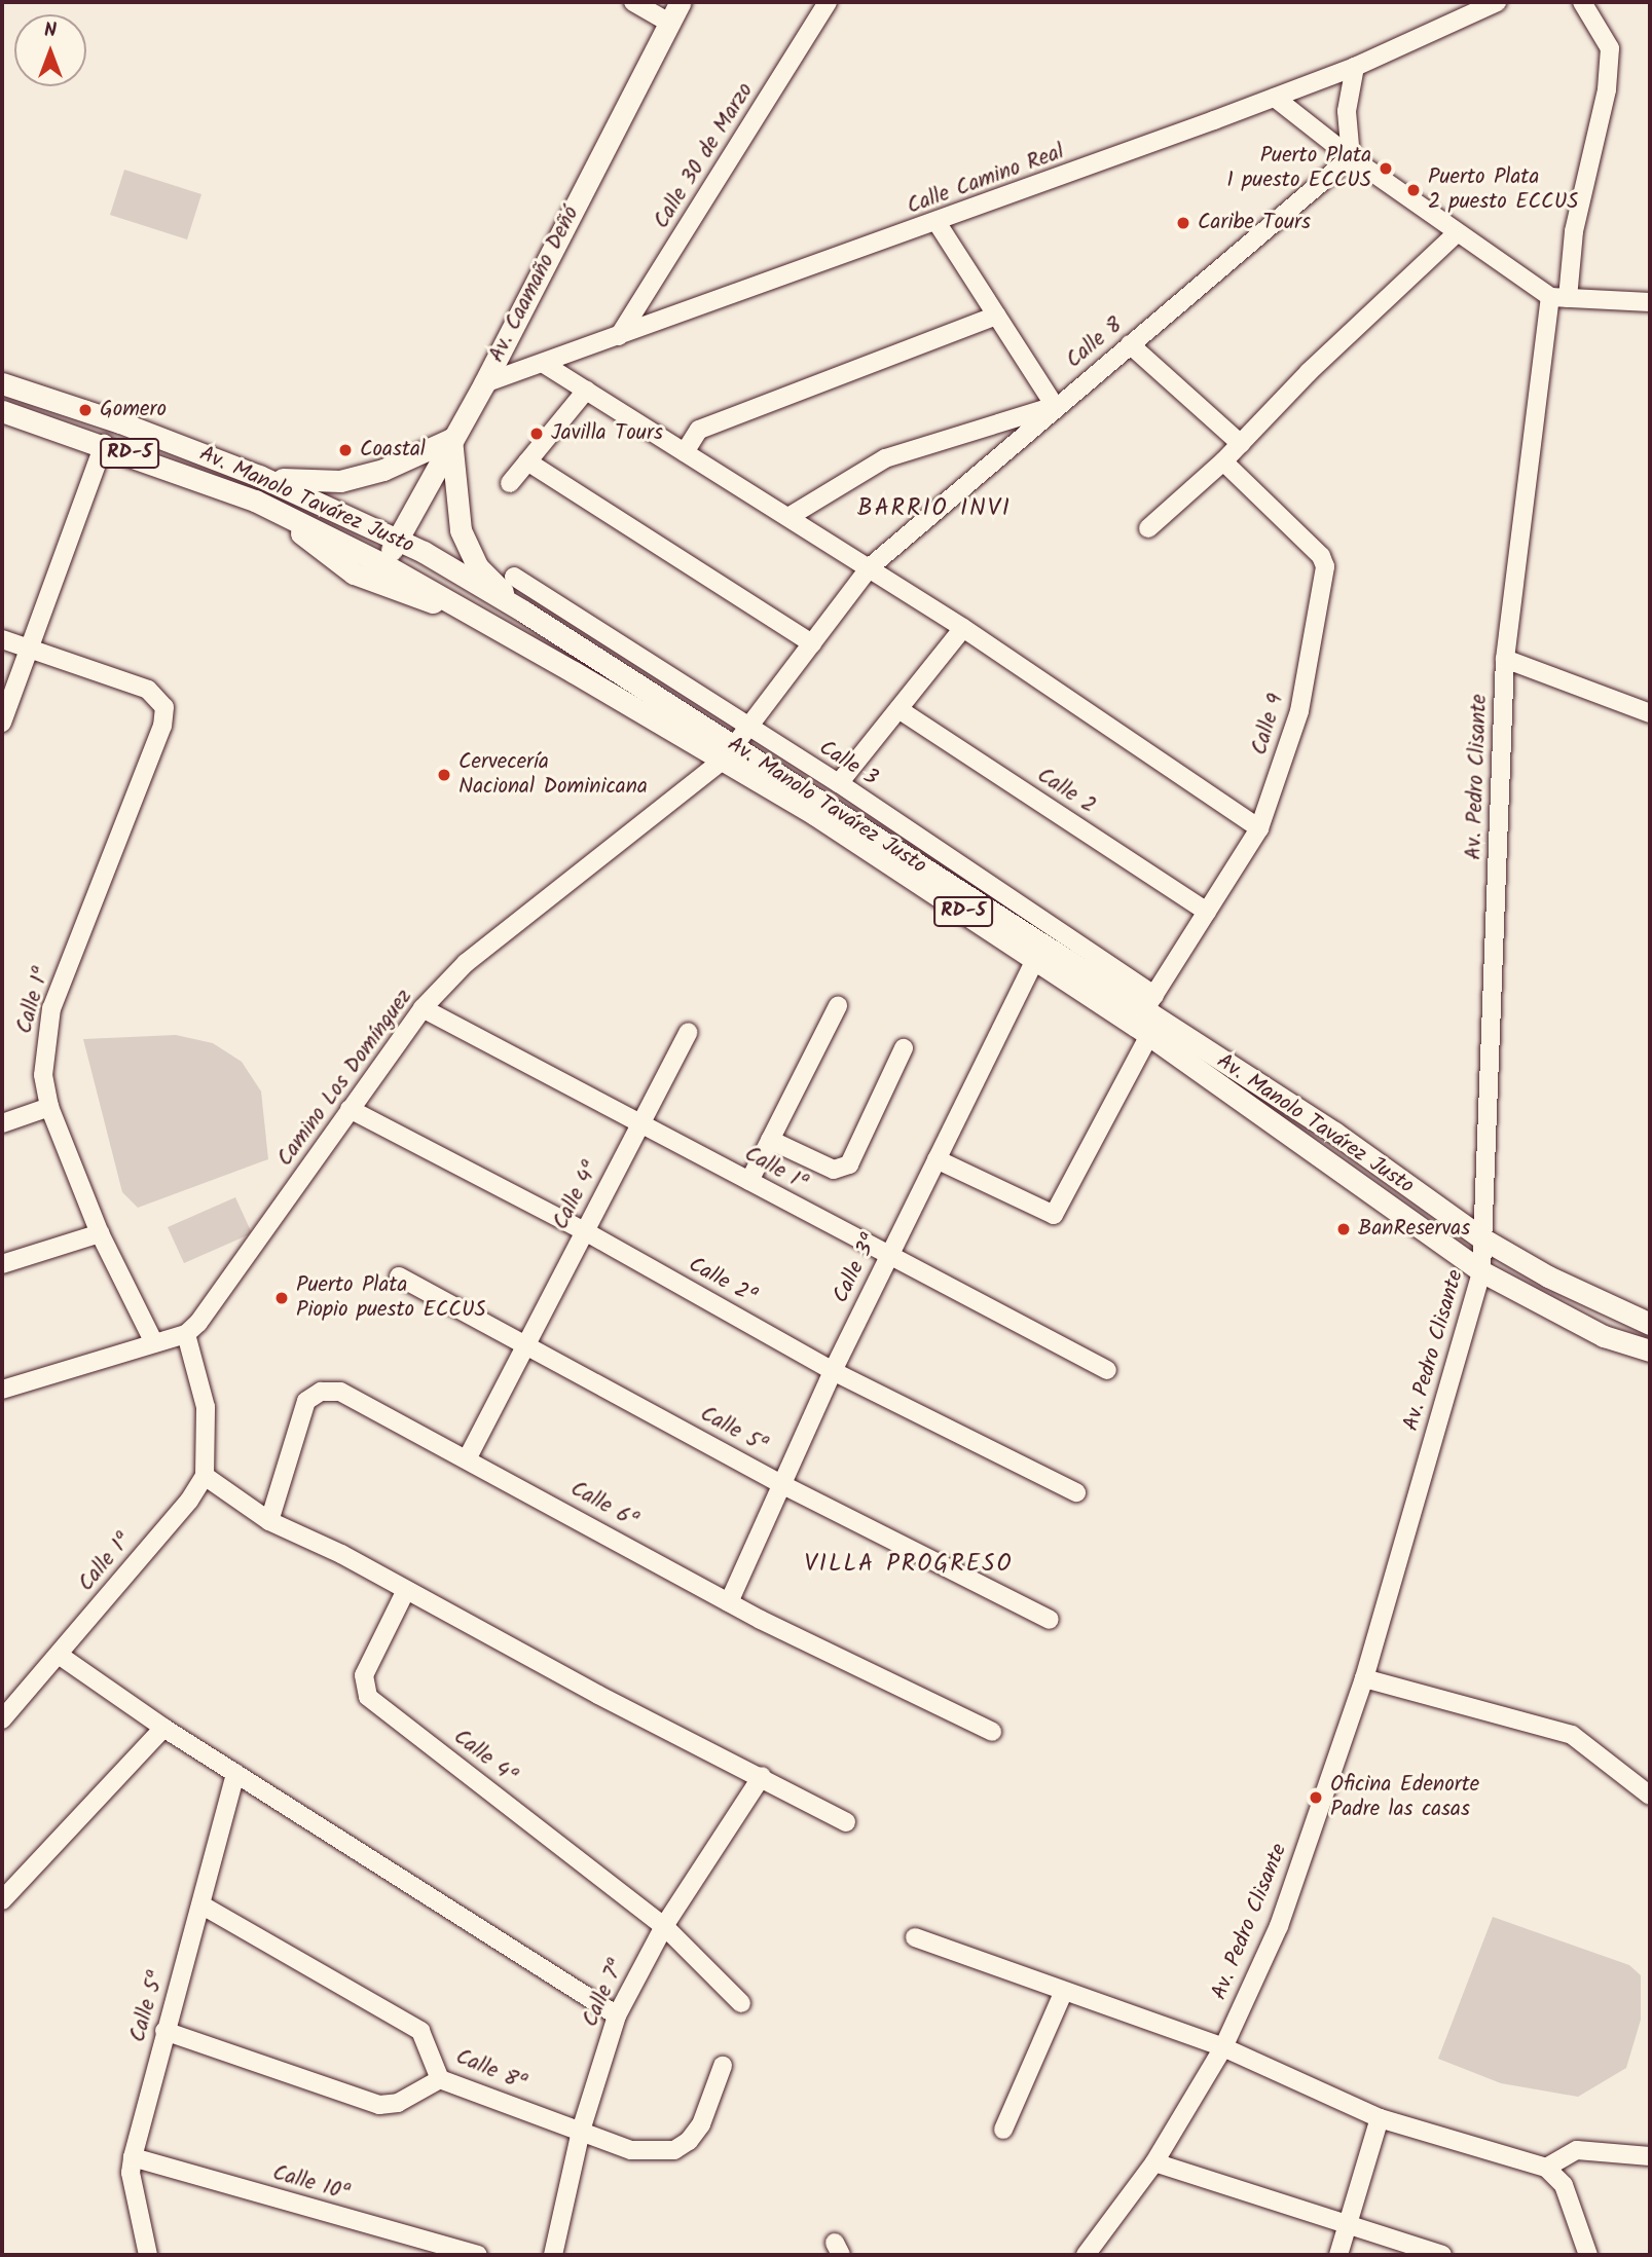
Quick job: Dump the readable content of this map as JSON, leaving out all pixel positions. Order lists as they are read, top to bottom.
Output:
{
  "streets": {
    "main road": ["Av. Caamaño Deñó", "RD-5", "Av. Manolo Tavárez Justo"],
    "street": [
      "Calle 30 de Marzo",
      "Calle Camino Real",
      "Calle 8",
      "Calle 9",
      "Calle 3",
      "Av. Pedro Clisante",
      "Calle 2",
      "Calle 1ª",
      "Camino Los Domínguez",
      "Calle 4ª",
      "Calle 3ª",
      "Calle 2ª",
      "Calle 5ª",
      "Calle 6ª",
      "Calle 7ª",
      "Calle 8ª",
      "Calle 10ª"
    ]
  },
  "crossings": [
    ["Calle 30 de Marzo", "Calle Camino Real"],
    ["Calle Camino Real", "Av. Caamaño Deñó"],
    ["Av. Caamaño Deñó", "Av. Manolo Tavárez Justo"],
    ["Calle 8", "Camino Los Domínguez"],
    ["Av. Manolo Tavárez Justo", "Calle 9"],
    ["Av. Manolo Tavárez Justo", "Calle 3"],
    ["Av. Manolo Tavárez Justo", "Av. Pedro Clisante"],
    ["Av. Manolo Tavárez Justo", "Camino Los Domínguez"],
    ["Av. Manolo Tavárez Justo", "Calle 3ª"],
    ["Calle 9", "Calle 3"],
    ["Calle 9", "Calle 2"],
    ["Calle 3", "Camino Los Domínguez"],
    ["Calle 1ª", "Camino Los Domínguez"],
    ["Calle 1ª", "Calle 4ª"],
    ["Calle 1ª", "Calle 3ª"],
    ["Camino Los Domínguez", "Calle 2ª"],
    ["Calle 4ª", "Calle 2ª"],
    ["Calle 4ª", "Calle 5ª"],
    ["Calle 4ª", "Calle 6ª"],
    ["Calle 4ª", "Calle 7ª"],
    ["Calle 3ª", "Calle 2ª"],
    ["Calle 3ª", "Calle 5ª"],
    ["Calle 3ª", "Calle 6ª"],
    ["Calle 5ª", "Calle 8ª"],
    ["Calle 5ª", "Calle 10ª"],
    ["Calle 7ª", "Calle 8ª"]
  ],
  "districts": ["BARRIO INVI", "VILLA PROGRESO"],
  "places": [
    "Puerto Plata 1 puesto ECCUS",
    "Puerto Plata 2 puesto ECCUS",
    "Caribe Tours",
    "Gomero",
    "Javilla Tours",
    "Coastal",
    "Cervecería Nacional Dominicana",
    "BanReservas",
    "Puerto Plata Piopio puesto ECCUS",
    "Oficina Edenorte Padre las casas"
  ],
  "north": "top"
}
